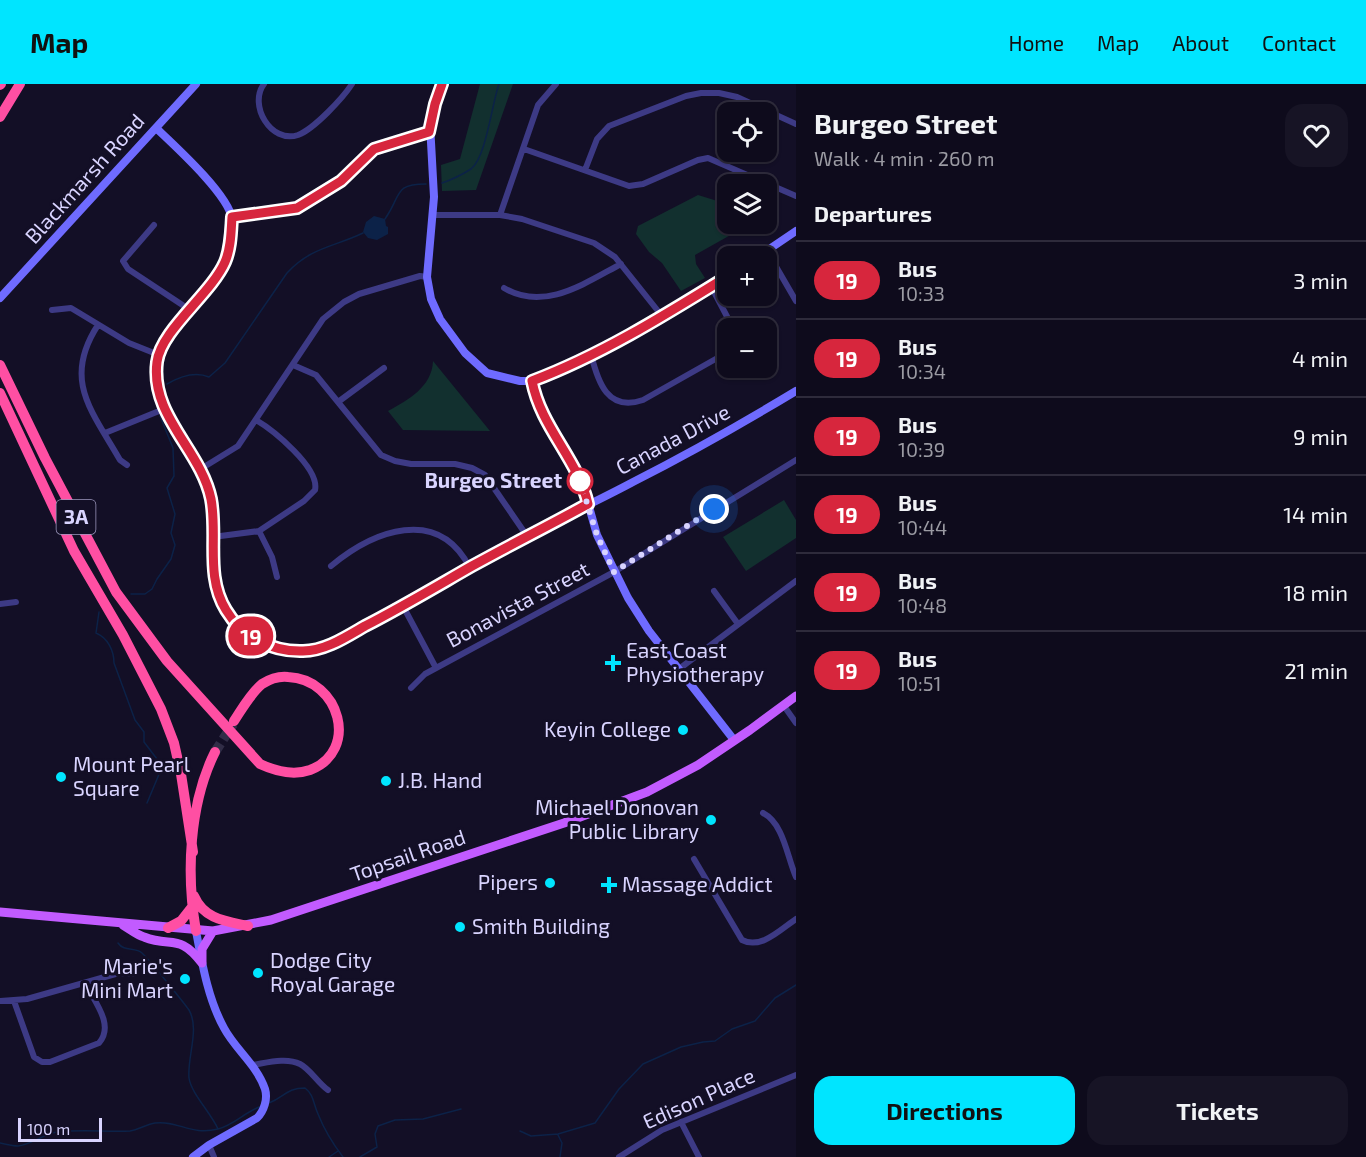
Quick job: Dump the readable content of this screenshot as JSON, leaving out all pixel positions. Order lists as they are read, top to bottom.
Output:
{
  "streets": {
    "highway": ["3A"],
    "main road": ["Topsail Road"],
    "street": [
      "Blackmarsh Road",
      "Canada Drive",
      "Bonavista Street",
      "Edison Place"
    ]
  },
  "places": {
    "other": [
      "Burgeo Street",
      "Keyin College",
      "Mount Pearl Square",
      "J.B. Hand",
      "Michael Donovan Public Library",
      "Pipers",
      "Smith Building",
      "Dodge City Royal Garage",
      "Marie's Mini Mart"
    ],
    "health": ["East Coast Physiotherapy", "Massage Addict"]
  },
  "lines": ["bus line 19"],
  "scale_bar": "100 m",
  "page": {
    "header": "Map",
    "nav": [
      "Home",
      "Map",
      "About",
      "Contact"
    ],
    "on_map": "19",
    "heading": [
      ["Burgeo Street", "Walk · 4 min · 260 m"],
      "Departures"
    ],
    "map_buttons": ["+", "−"],
    "list": [
      {
        "mark": "19",
        "name": "Bus",
        "note": "10:33",
        "value": "3 min"
      },
      {
        "mark": "19",
        "name": "Bus",
        "note": "10:34",
        "value": "4 min"
      },
      {
        "mark": "19",
        "name": "Bus",
        "note": "10:39",
        "value": "9 min"
      },
      {
        "mark": "19",
        "name": "Bus",
        "note": "10:44",
        "value": "14 min"
      },
      {
        "mark": "19",
        "name": "Bus",
        "note": "10:48",
        "value": "18 min"
      },
      {
        "mark": "19",
        "name": "Bus",
        "note": "10:51",
        "value": "21 min"
      }
    ],
    "buttons": ["Directions", "Tickets"],
    "scale": "100 m"
  }
}
